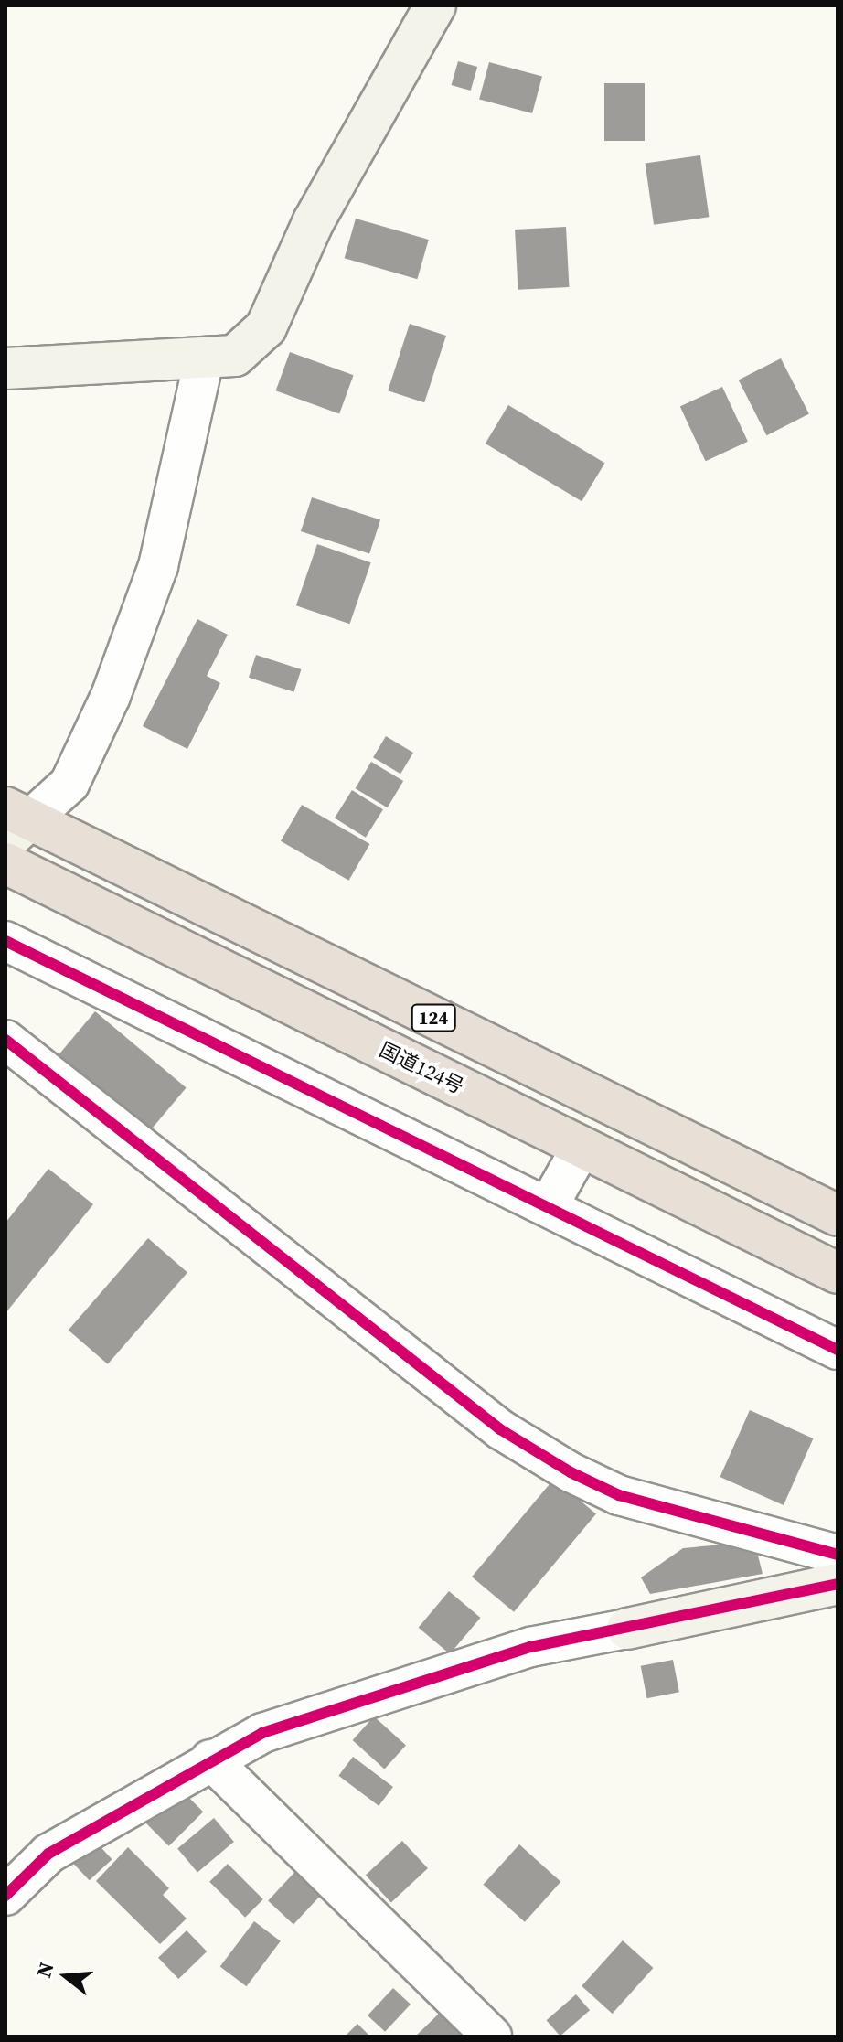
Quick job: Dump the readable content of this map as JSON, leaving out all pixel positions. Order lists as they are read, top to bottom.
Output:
{
  "streets": {
    "highway": ["124", "国道124号"]
  },
  "north": "left"
}
